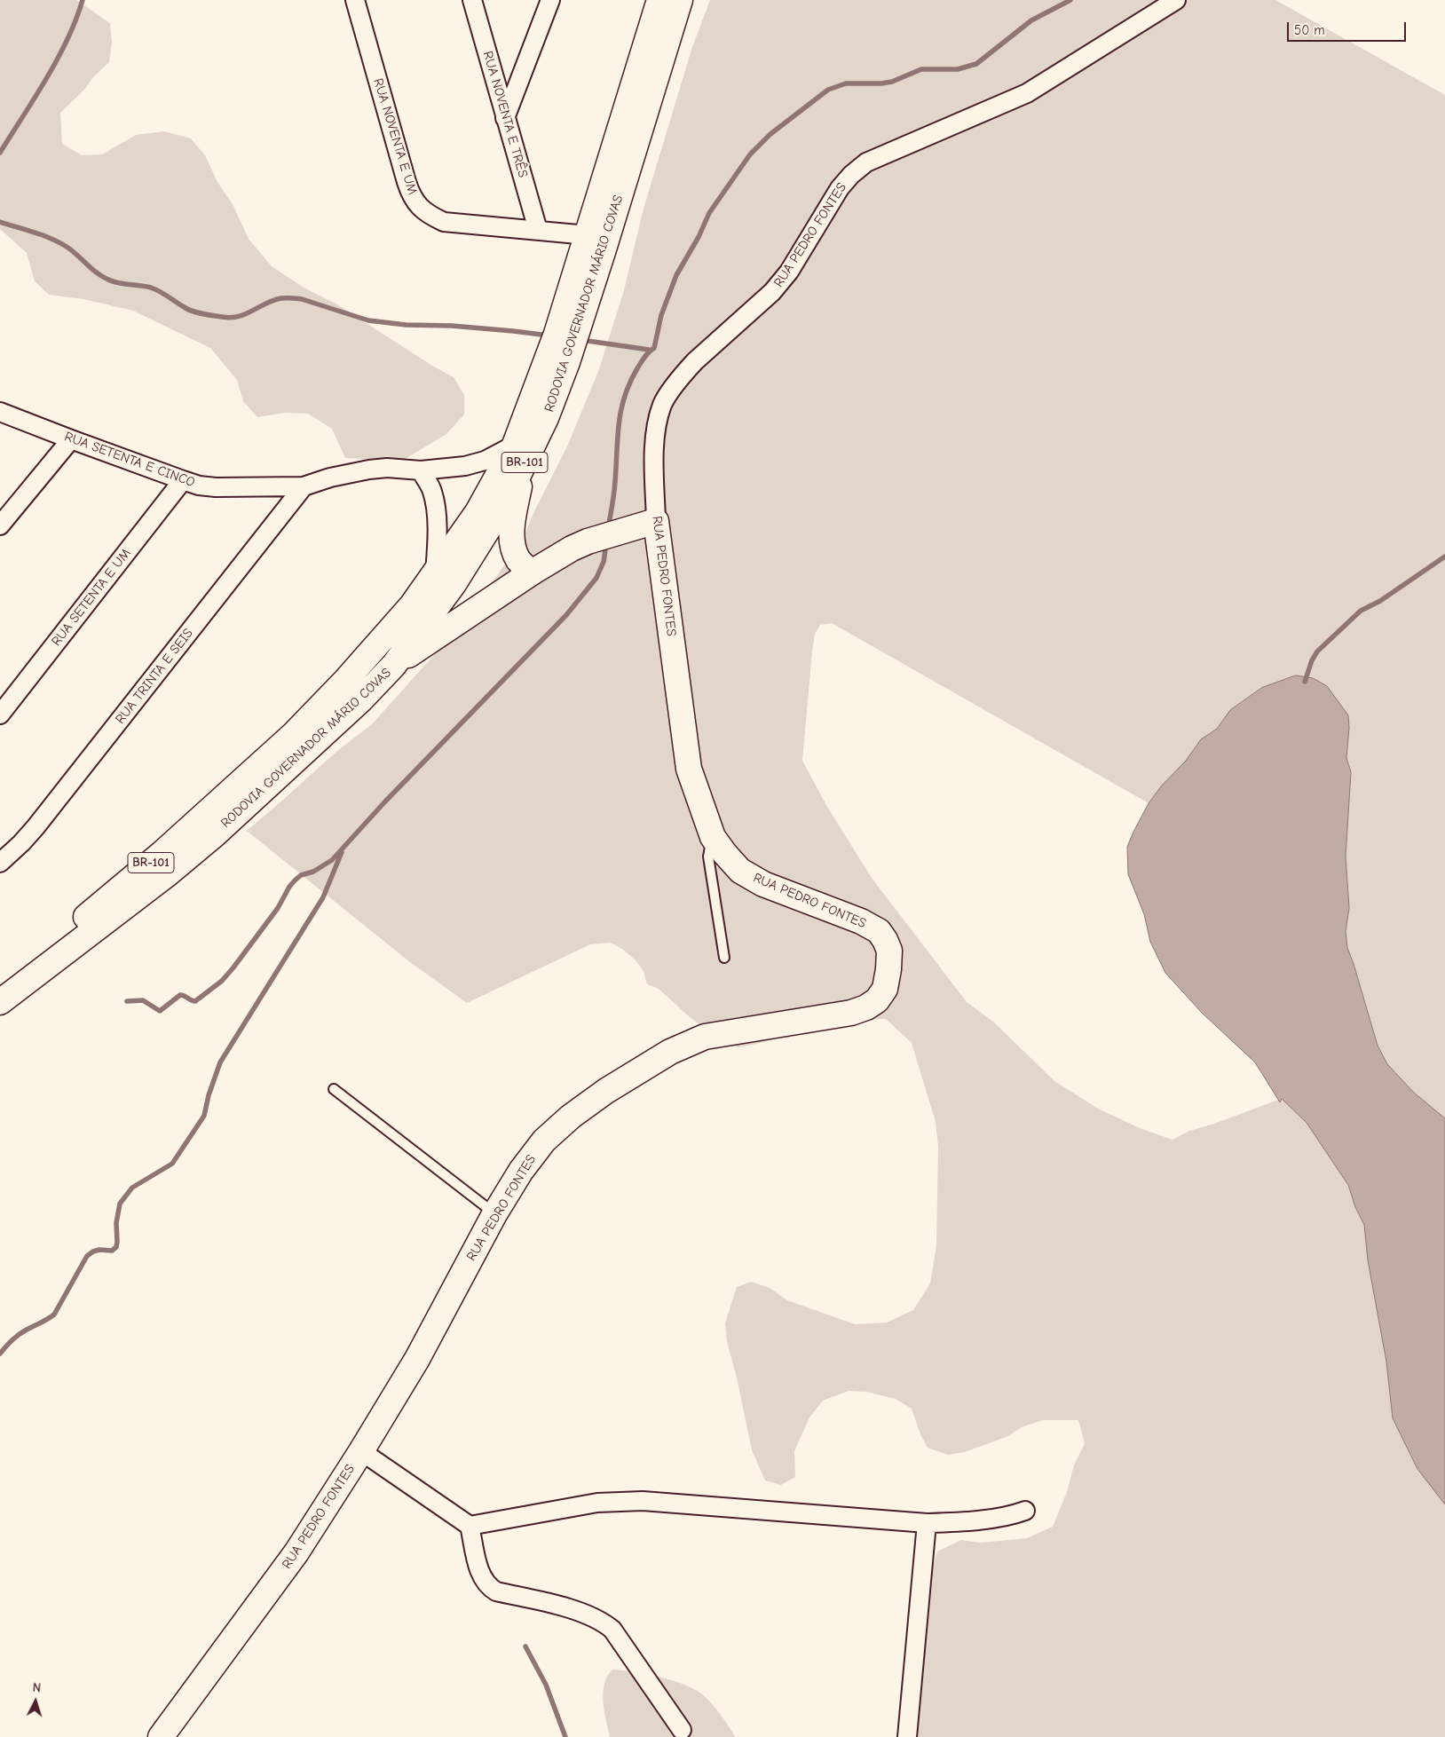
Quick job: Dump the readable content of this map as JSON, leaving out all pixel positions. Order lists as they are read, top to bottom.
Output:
{
  "streets": {
    "main road": ["RUA PEDRO FONTES", "RODOVIA GOVERNADOR MÁRIO COVAS", "BR-101"],
    "street": [
      "RUA NOVENTA E TRÊS",
      "RUA NOVENTA E UM",
      "RUA SETENTA E CINCO",
      "RUA SETENTA E UM",
      "RUA TRINTA E SEIS"
    ]
  },
  "crossings": [
    ["RUA NOVENTA E TRÊS", "RUA NOVENTA E UM"],
    ["RUA NOVENTA E UM", "RODOVIA GOVERNADOR MÁRIO COVAS"],
    ["RODOVIA GOVERNADOR MÁRIO COVAS", "RUA SETENTA E CINCO"],
    ["RUA SETENTA E CINCO", "RUA SETENTA E UM"],
    ["RUA SETENTA E CINCO", "RUA TRINTA E SEIS"]
  ],
  "scale_bar": "50 m",
  "north": "top"
}
